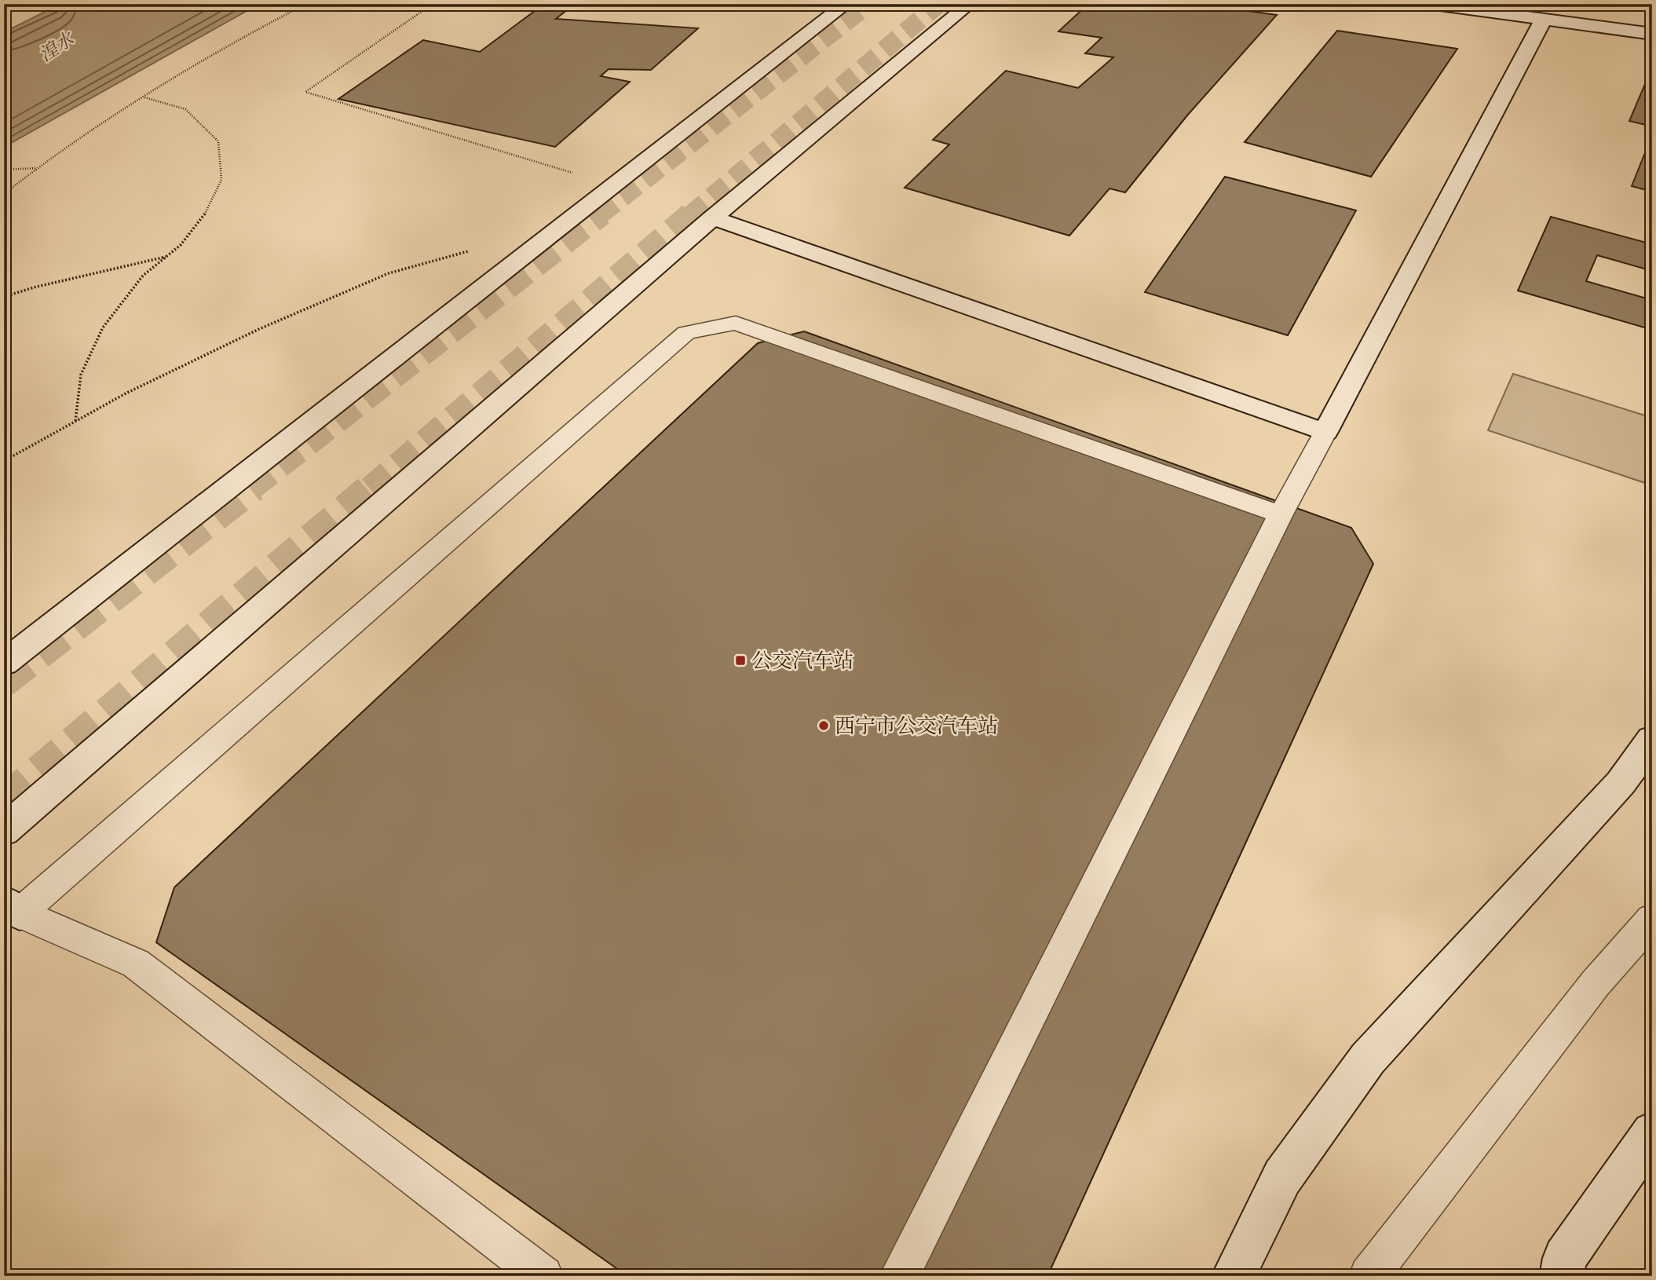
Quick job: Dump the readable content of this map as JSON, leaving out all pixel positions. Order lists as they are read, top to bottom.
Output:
{
  "water": ["湟水"],
  "places": {
    "transit": ["公交汽车站"],
    "other": ["西宁市公交汽车站"]
  }
}
